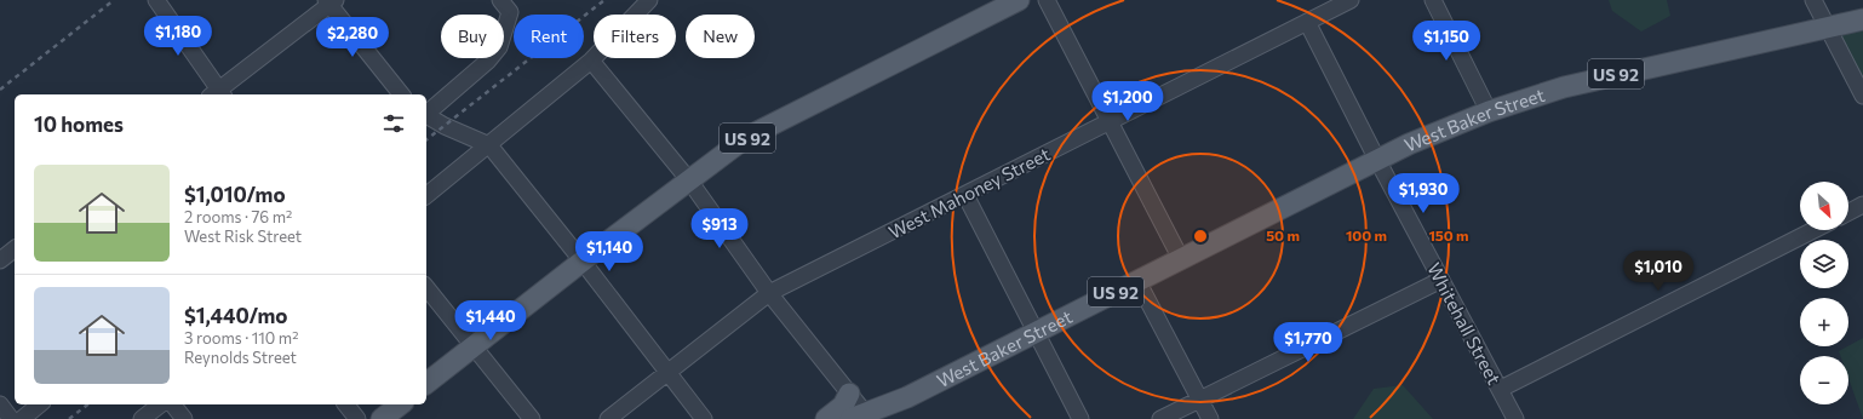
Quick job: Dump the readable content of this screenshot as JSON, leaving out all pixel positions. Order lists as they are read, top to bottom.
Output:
{
  "streets": {
    "main road": ["US 92", "West Baker Street"],
    "street": ["West Mahoney Street", "Whitehall Street"]
  },
  "crossings": [
    ["West Baker Street", "Whitehall Street"],
    ["West Mahoney Street", "Whitehall Street"]
  ],
  "north": "bottom right",
  "page": {
    "chip": [
      "Buy",
      "Rent",
      "Filters",
      "New"
    ],
    "price": [
      "$1,180",
      "$2,280",
      "$1,150",
      "$1,200",
      "$1,930",
      "$913",
      "$1,140",
      "$1,010",
      "$1,440",
      "$1,770"
    ],
    "heading": "10 homes",
    "list": [
      {
        "name": "$1,010/mo",
        "note": "2 rooms · 76 m² · West Risk Street"
      },
      {
        "name": "$1,440/mo",
        "note": "3 rooms · 110 m² · Reynolds Street"
      }
    ],
    "map_buttons": ["+", "−"]
  },
  "rings": ["50 m", "100 m", "150 m"]
}
